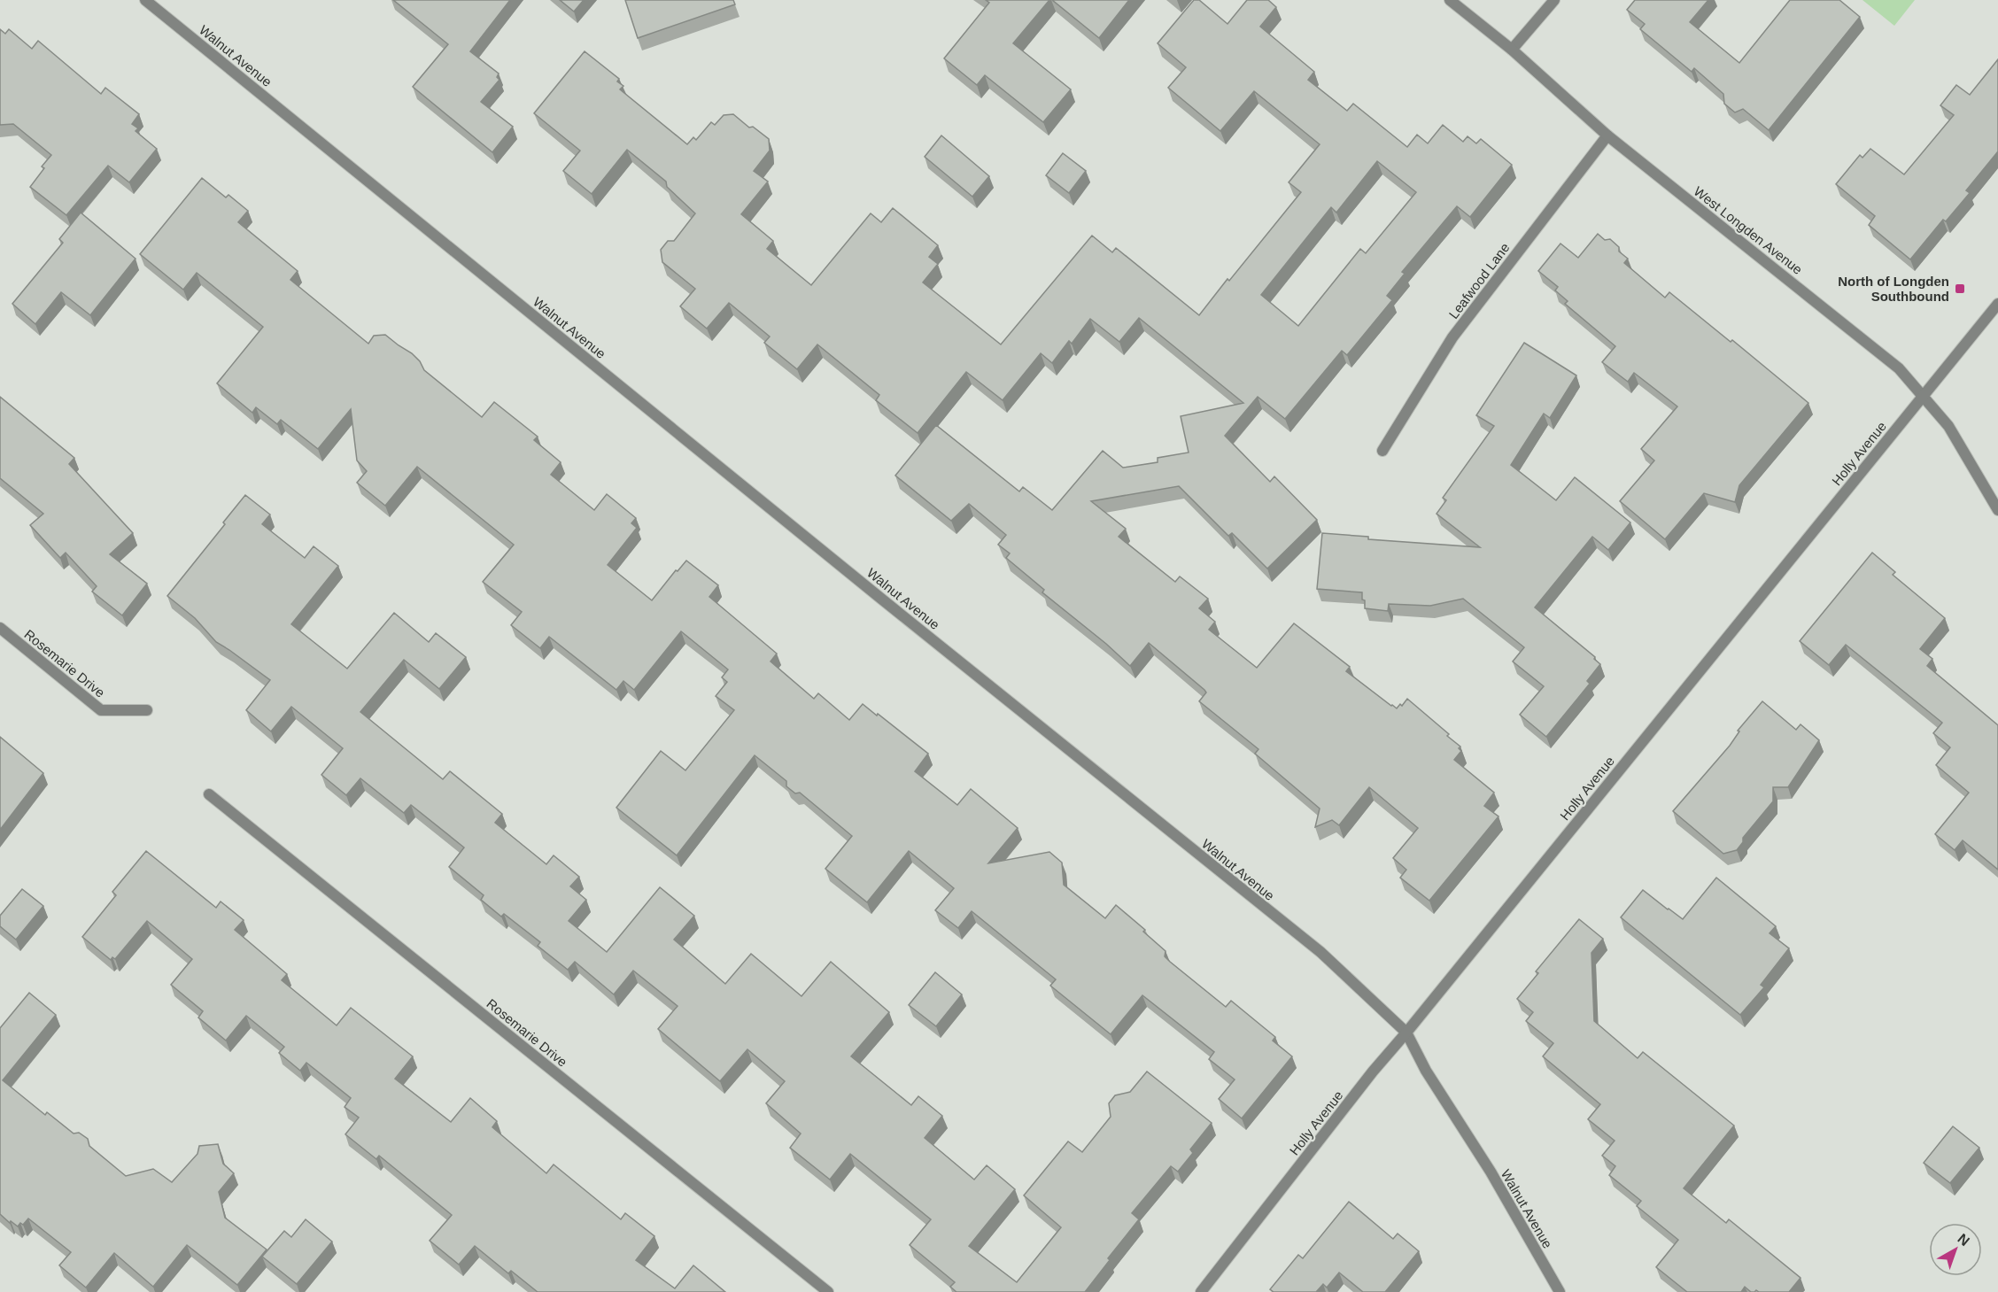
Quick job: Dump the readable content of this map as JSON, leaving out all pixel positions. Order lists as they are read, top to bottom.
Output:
{
  "streets": {
    "street": [
      "Walnut Avenue",
      "West Longden Avenue",
      "Leafwood Lane",
      "Holly Avenue",
      "Rosemarie Drive"
    ]
  },
  "crossings": [
    ["Walnut Avenue", "Holly Avenue"],
    ["West Longden Avenue", "Leafwood Lane"],
    ["West Longden Avenue", "Holly Avenue"]
  ],
  "places": {
    "transit": ["North of Longden Southbound"]
  },
  "north": "top right"
}
